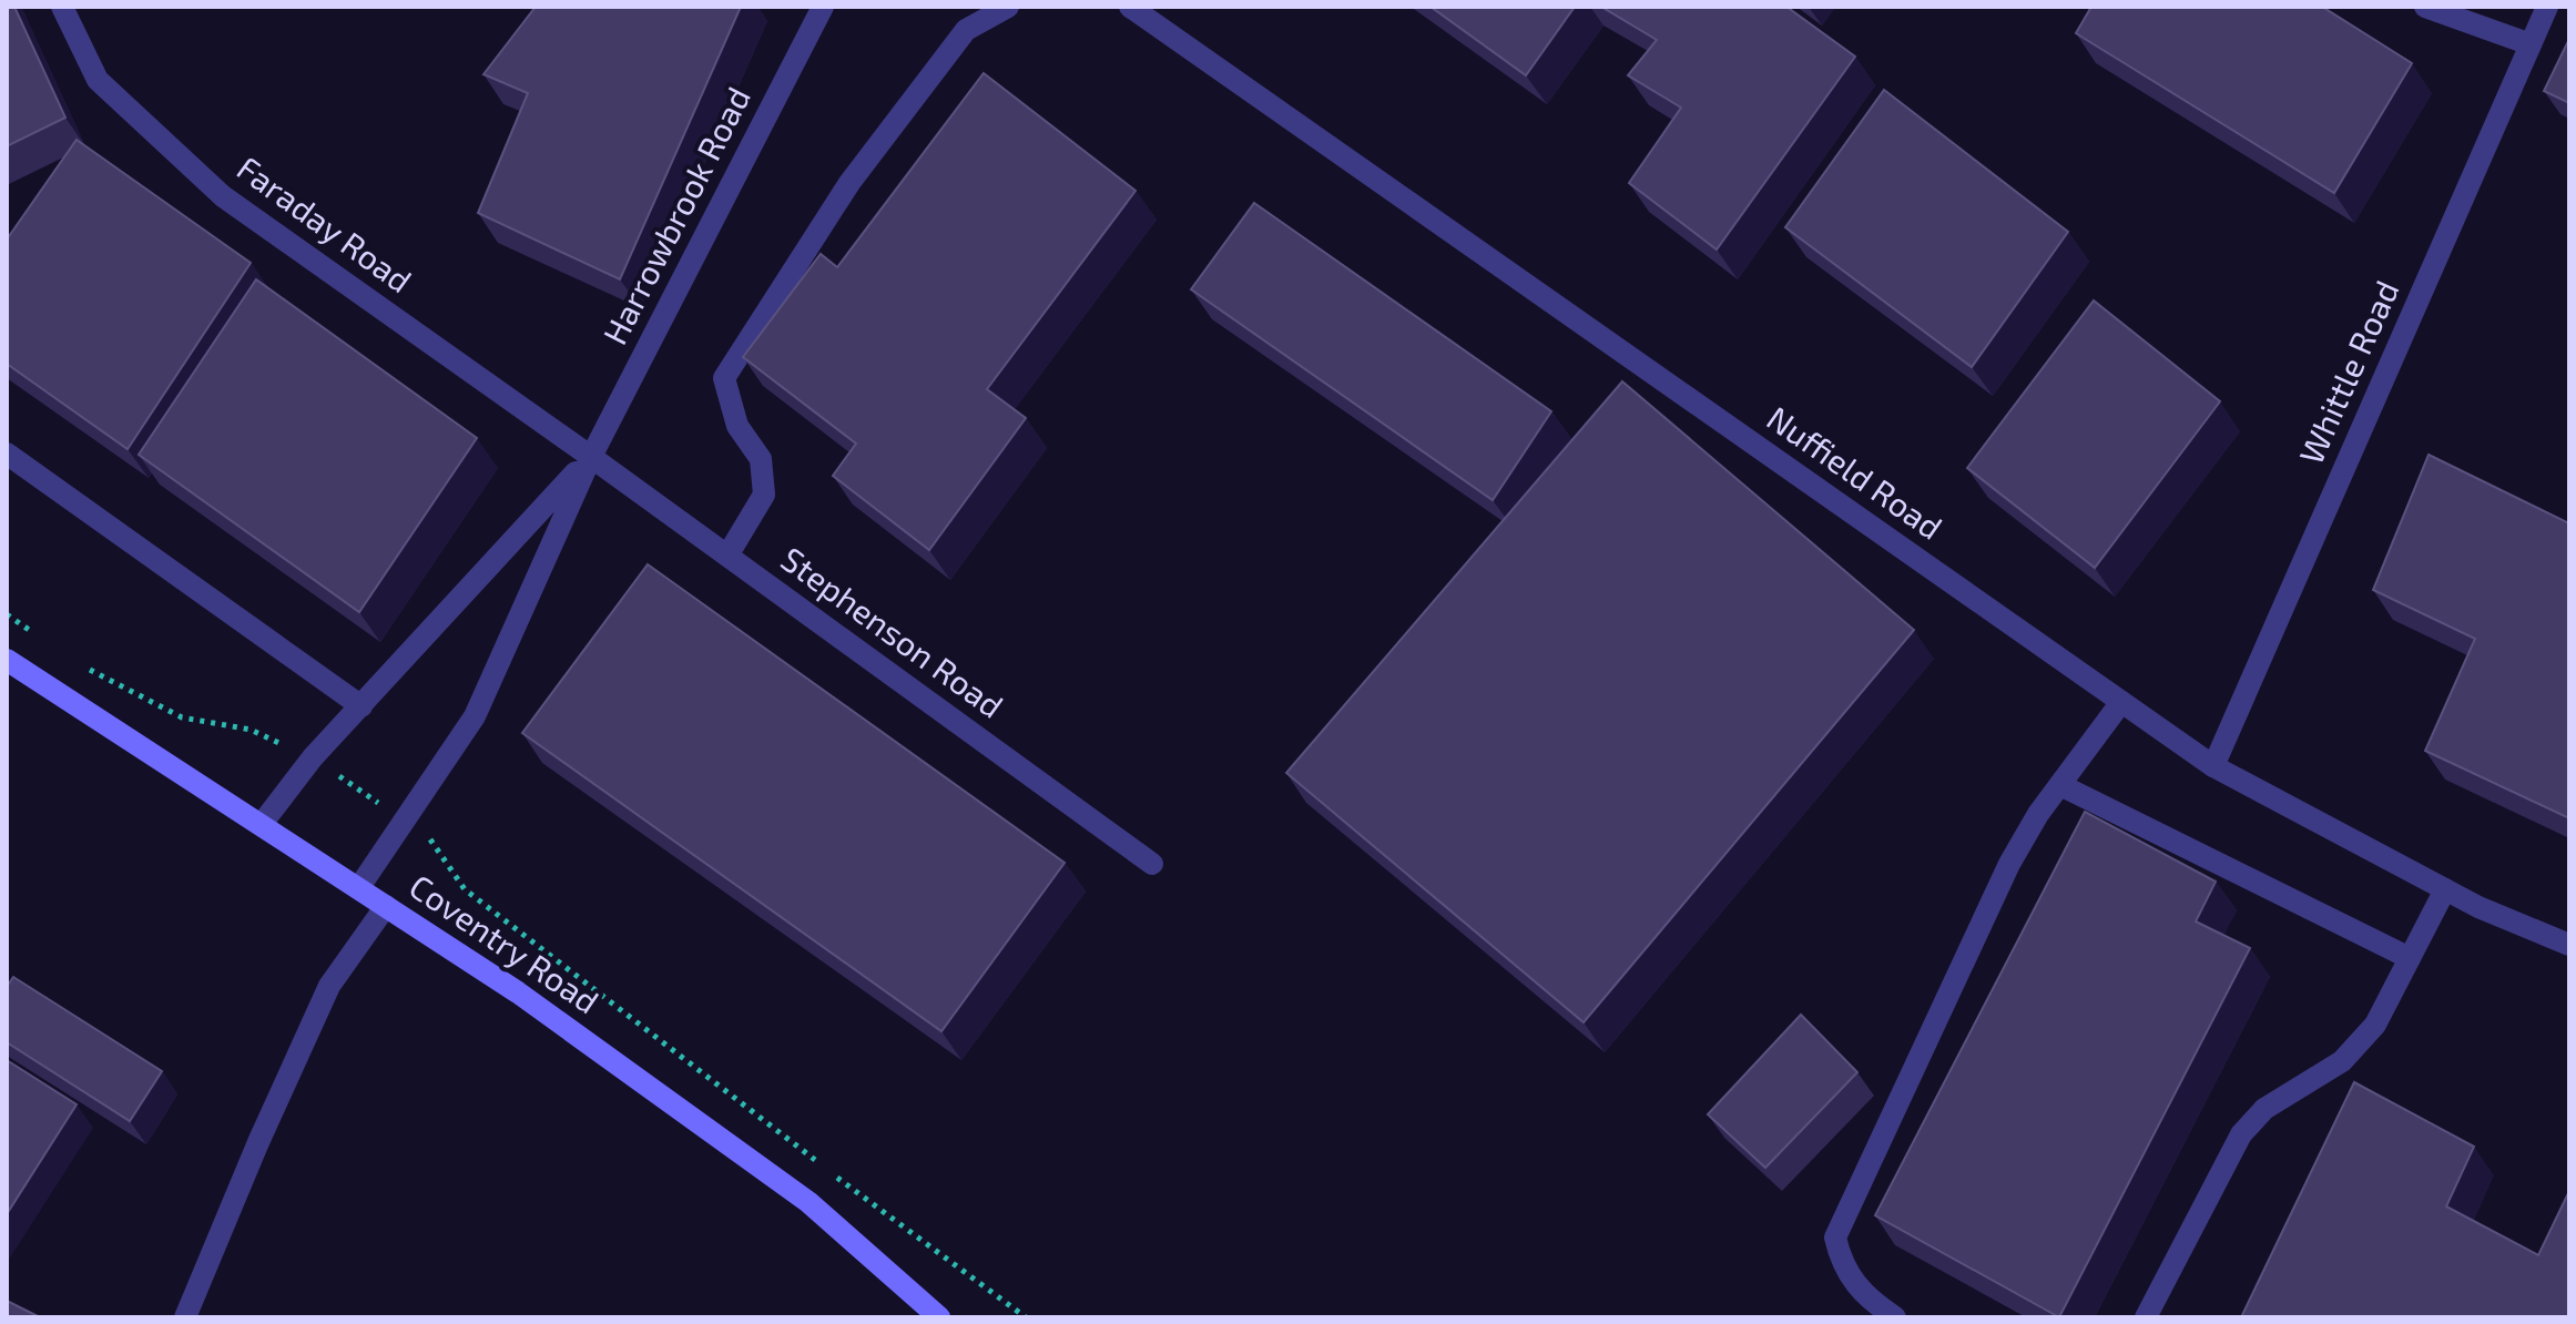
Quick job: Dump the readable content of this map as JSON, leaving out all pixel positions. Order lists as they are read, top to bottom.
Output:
{
  "streets": {
    "main road": ["Coventry Road"],
    "street": [
      "Harrowbrook Road",
      "Faraday Road",
      "Whittle Road",
      "Nuffield Road",
      "Stephenson Road"
    ]
  },
  "crossings": [
    ["Harrowbrook Road", "Faraday Road"],
    ["Harrowbrook Road", "Stephenson Road"],
    ["Harrowbrook Road", "Coventry Road"],
    ["Faraday Road", "Stephenson Road"],
    ["Whittle Road", "Nuffield Road"]
  ]
}
